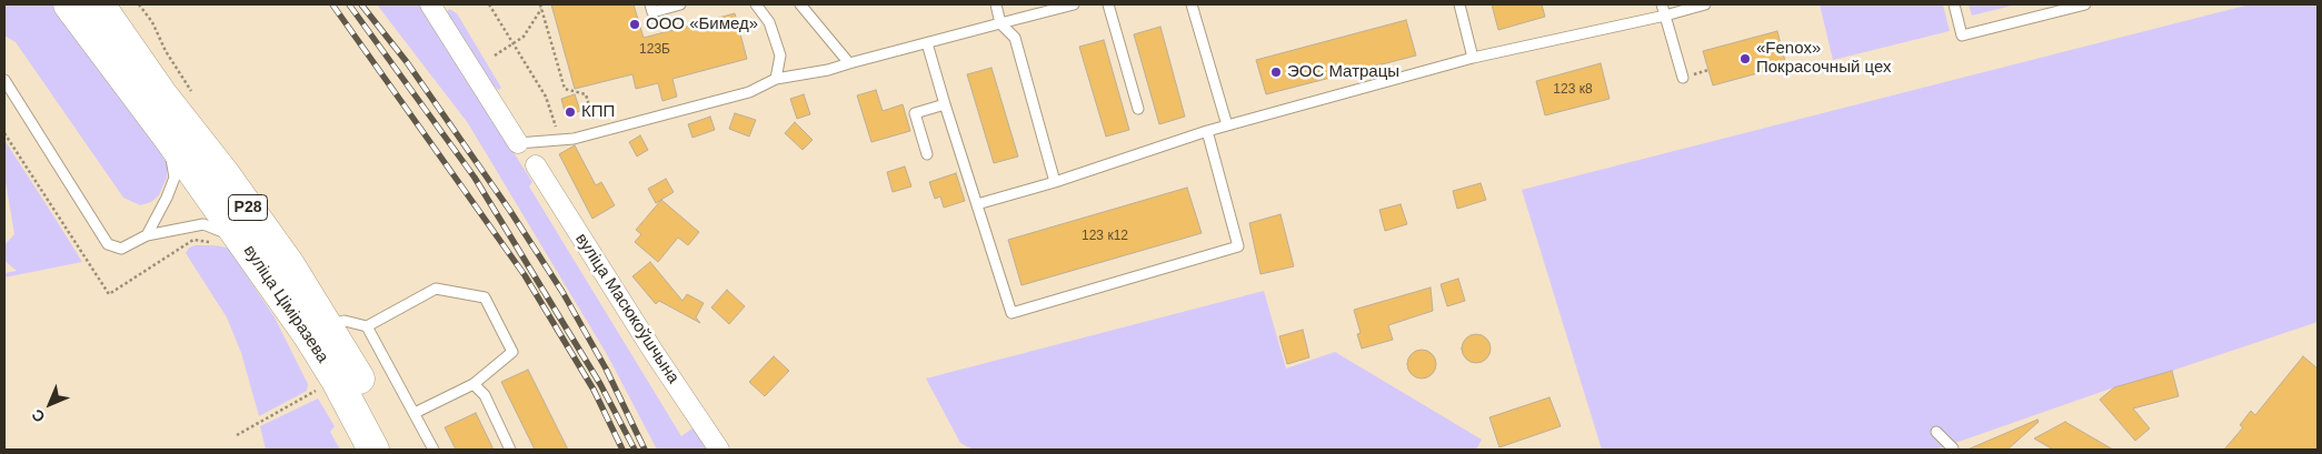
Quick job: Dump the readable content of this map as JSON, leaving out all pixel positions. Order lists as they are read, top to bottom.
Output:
{
  "streets": {
    "main road": ["Р28", "вуліца Ціміразева"],
    "street": ["вуліца Масюкоўшчына"]
  },
  "places": [
    "ООО «Бимед»",
    "«Fenox» Покрасочный цех",
    "ЭОС Матрацы",
    "КПП"
  ],
  "house_numbers": ["123Б", "123 к8", "123 к12"],
  "north": "bottom left"
}
